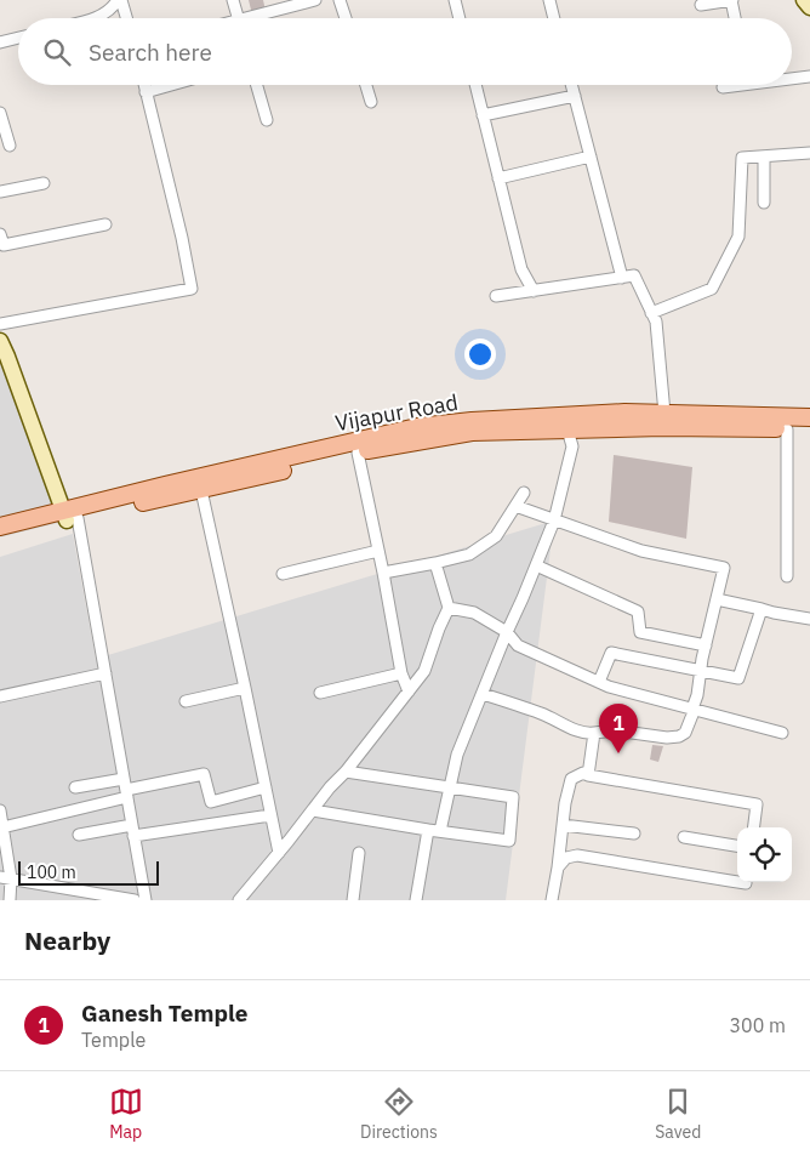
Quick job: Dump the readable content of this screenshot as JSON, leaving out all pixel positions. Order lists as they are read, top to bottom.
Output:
{
  "streets": {
    "main road": ["Vijapur Road"]
  },
  "scale_bar": "100 m",
  "page": {
    "search": "Search here",
    "pins": "1",
    "scale": "100 m",
    "heading": "Nearby",
    "list": [
      {
        "mark": "1",
        "name": "Ganesh Temple",
        "note": "Temple",
        "value": "300 m"
      }
    ],
    "nav": ["Map", "Directions", "Saved"]
  }
}
